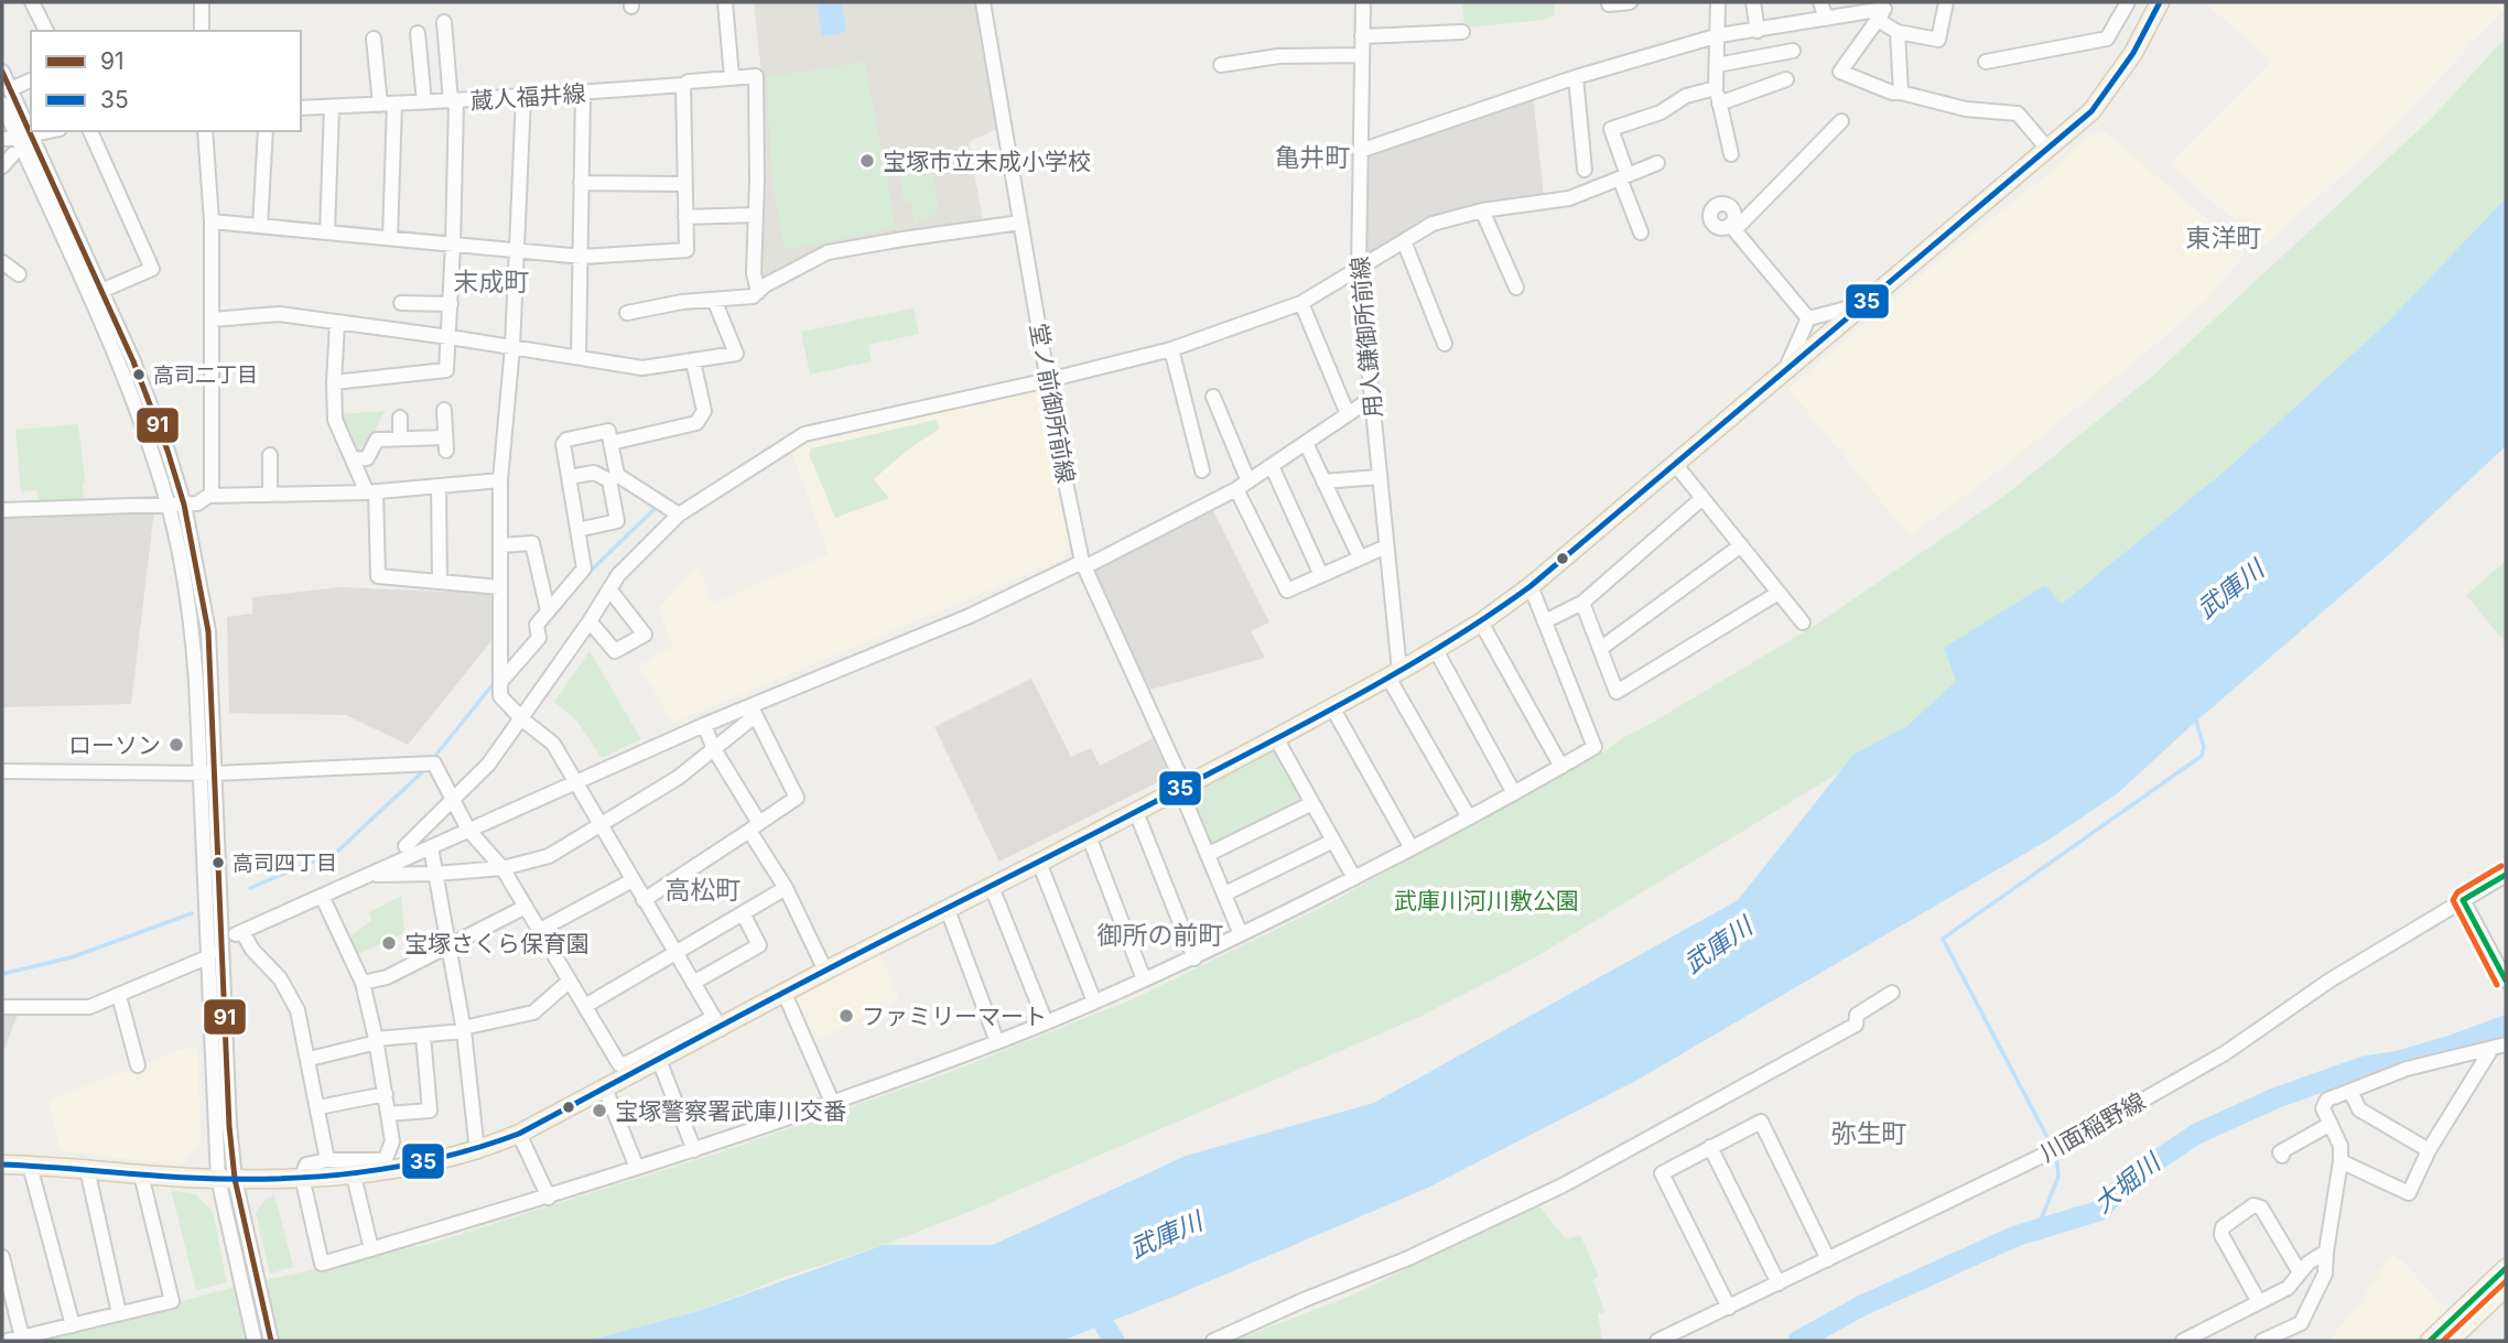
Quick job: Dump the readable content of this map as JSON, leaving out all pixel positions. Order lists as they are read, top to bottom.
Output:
{
  "streets": {
    "street": [
      "蔵人福井線",
      "用人鎌御所前線",
      "堂ノ前御所前線",
      "川面稲野線"
    ]
  },
  "districts": [
    "亀井町",
    "東洋町",
    "末成町",
    "高松町",
    "御所の前町",
    "弥生町"
  ],
  "water": ["武庫川", "大堀川"],
  "parks": ["武庫川河川敷公園"],
  "places": [
    "宝塚市立末成小学校",
    "高司二丁目",
    "ローソン",
    "高司四丁目",
    "宝塚さくら保育園",
    "ファミリーマート",
    "宝塚警察署武庫川交番"
  ],
  "lines": ["transit line 35", "transit line 91"],
  "legend": ["91", "35"]
}
